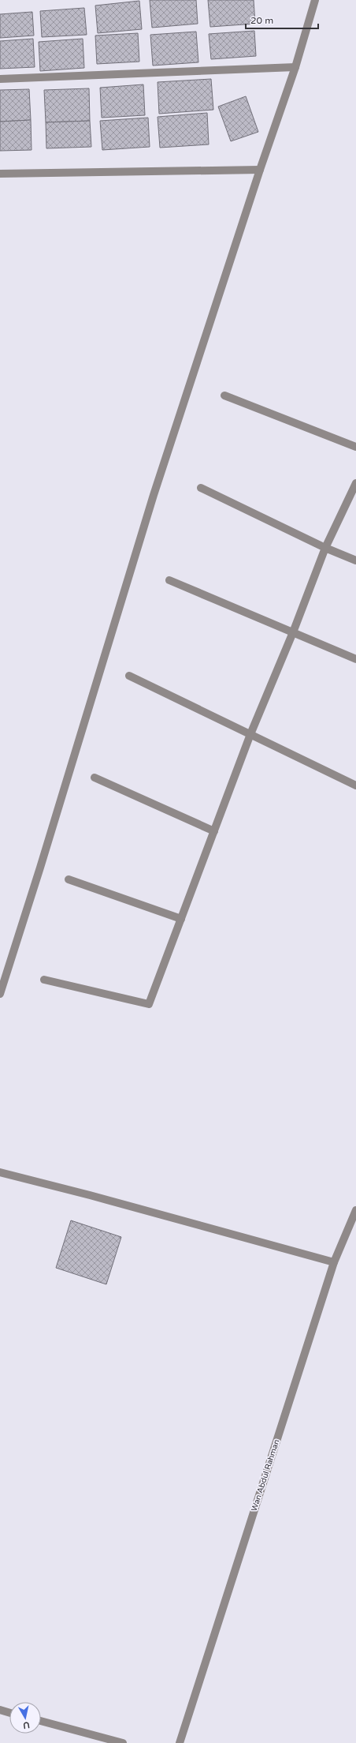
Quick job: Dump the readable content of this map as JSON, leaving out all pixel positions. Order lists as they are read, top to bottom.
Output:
{
  "streets": {
    "street": ["Wan Abdul Rahman"]
  },
  "scale_bar": "20 m",
  "north": "bottom"
}
